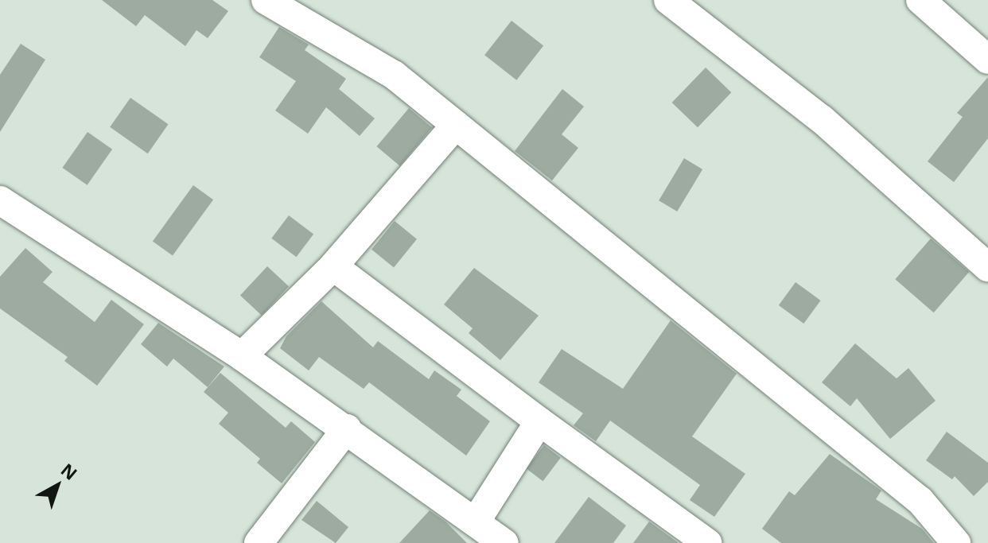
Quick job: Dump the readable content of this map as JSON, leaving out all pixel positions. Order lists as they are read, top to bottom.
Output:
{
  "north": "top right"
}
